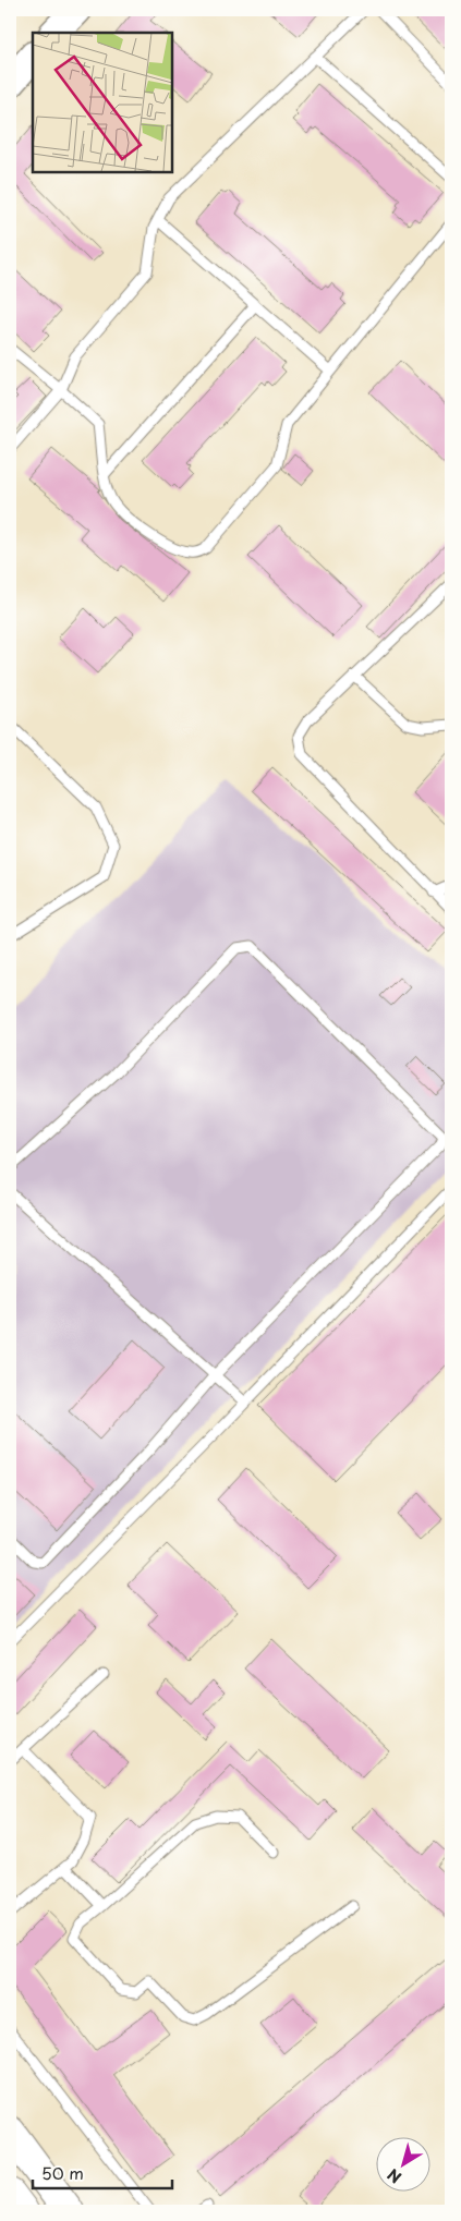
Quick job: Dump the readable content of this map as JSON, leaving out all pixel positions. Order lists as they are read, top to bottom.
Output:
{
  "scale_bar": "50 m",
  "north": "bottom left"
}
